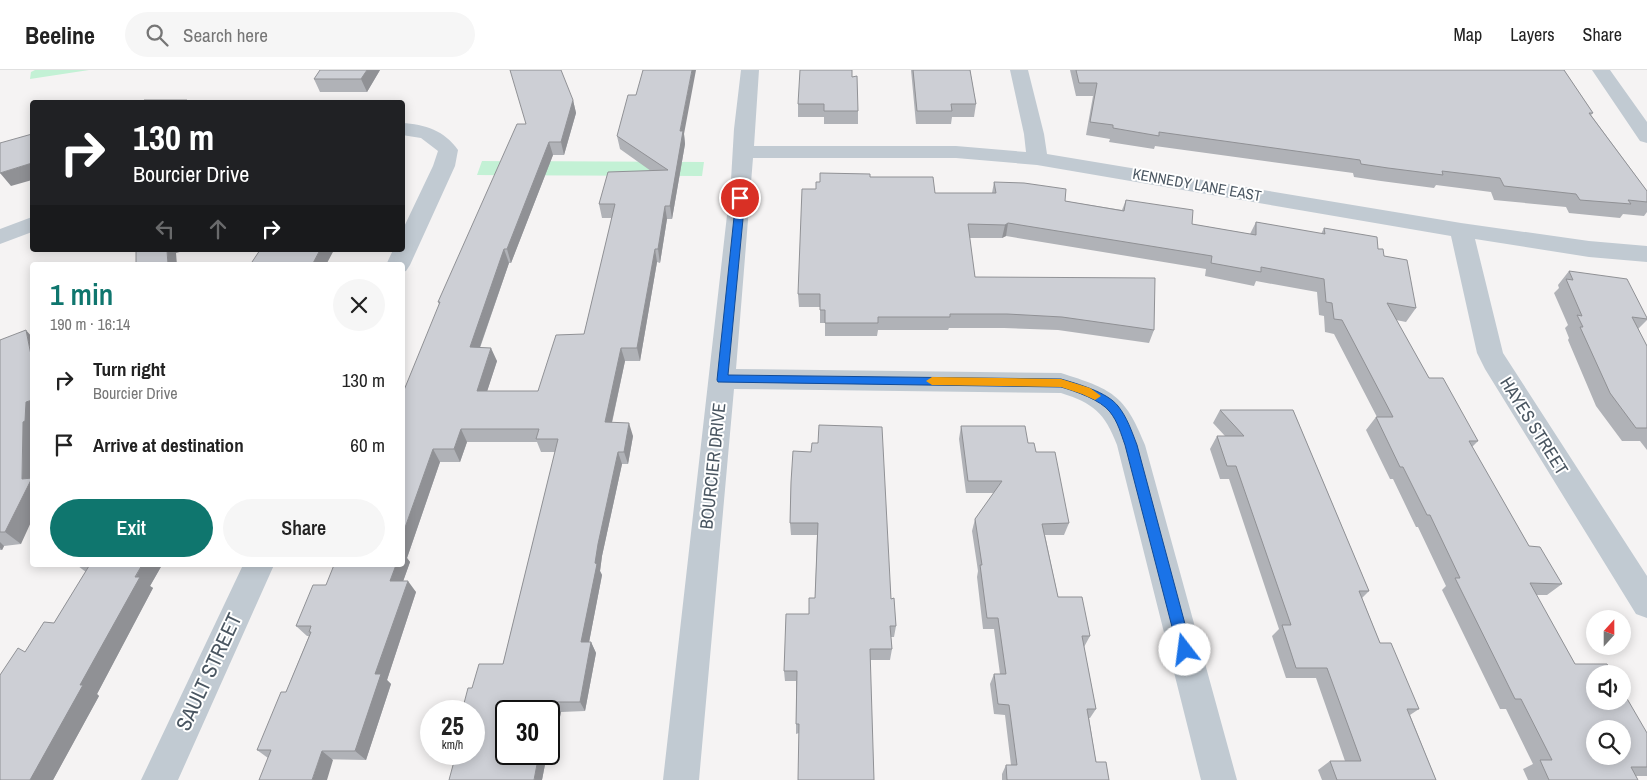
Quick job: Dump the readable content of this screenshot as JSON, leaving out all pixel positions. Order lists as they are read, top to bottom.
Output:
{
  "streets": {
    "street": [
      "KENNEDY LANE EAST",
      "HAYES STREET",
      "BOURCIER DRIVE",
      "SAULT STREET"
    ]
  },
  "crossings": [
    ["KENNEDY LANE EAST", "HAYES STREET"],
    ["KENNEDY LANE EAST", "BOURCIER DRIVE"]
  ],
  "north": "top",
  "page": {
    "header": "Beeline",
    "search": "Search here",
    "nav": ["Map", "Layers", "Share"],
    "turn": ["130 m", "Bourcier Drive"],
    "heading": ["1 min", "190 m · 16:14"],
    "list": [
      {
        "name": "Turn right",
        "note": "Bourcier Drive",
        "value": "130 m"
      },
      {
        "name": "Arrive at destination",
        "value": "60 m"
      }
    ],
    "buttons": ["Exit", "Share"],
    "speed": "25 km/h",
    "limit": "30"
  }
}
